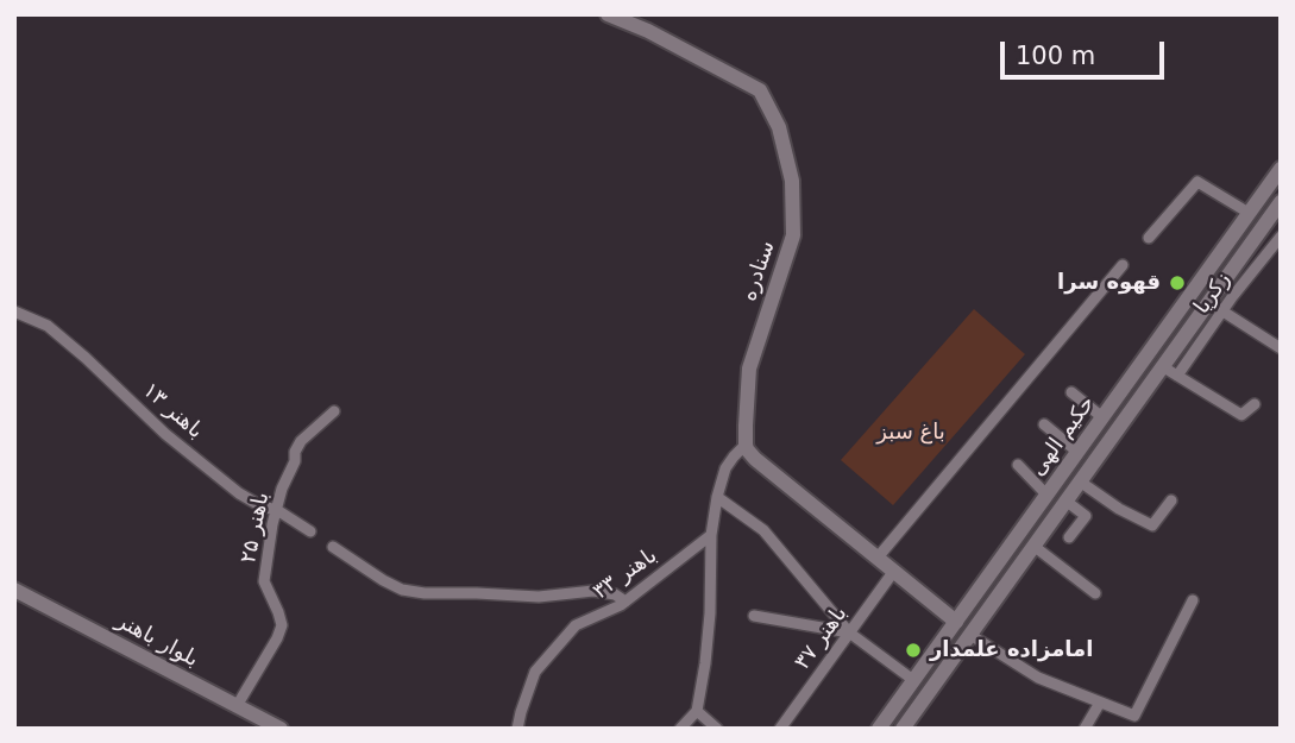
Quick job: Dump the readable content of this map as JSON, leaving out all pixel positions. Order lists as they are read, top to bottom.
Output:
{
  "streets": {
    "main road": ["سنادره", "حکیم الهی", "بلوار باهنر"],
    "street": [
      "زکریا",
      "باهنر ۱۳",
      "باهنر ۲۵",
      "باهنر ۳۳",
      "باهنر ۳۷"
    ]
  },
  "crossings": [
    ["باهنر ۱۳", "باهنر ۲۵"],
    ["باهنر ۲۵", "بلوار باهنر"]
  ],
  "parks": ["باغ سبز"],
  "places": ["قهوه سرا", "امامزاده علمدار"],
  "scale_bar": "100 m"
}
